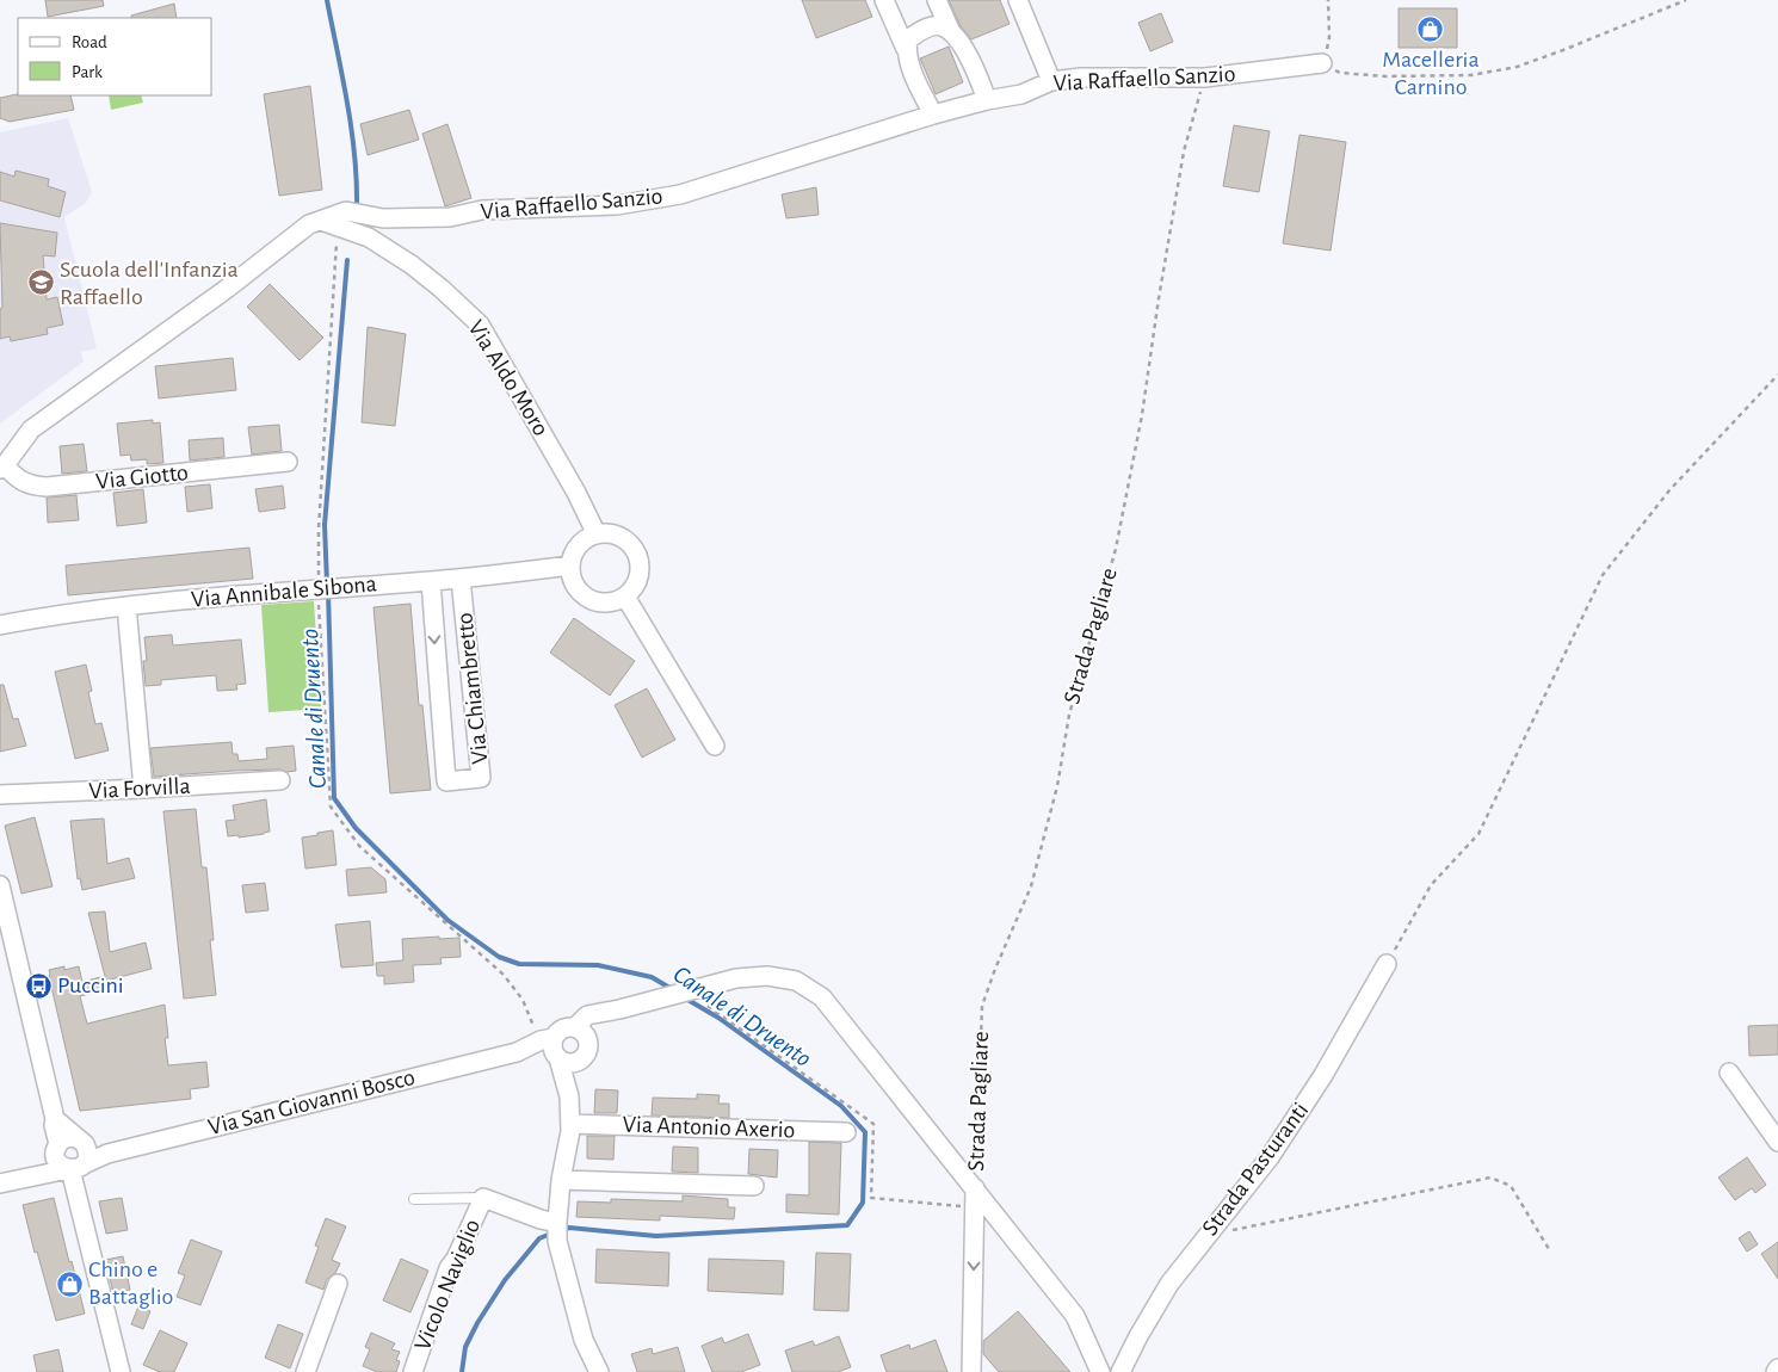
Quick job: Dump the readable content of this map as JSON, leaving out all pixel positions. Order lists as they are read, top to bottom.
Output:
{
  "streets": {
    "street": [
      "Via Raffaello Sanzio",
      "Via Aldo Moro",
      "Via Giotto",
      "Via Annibale Sibona",
      "Via Chiambretto",
      "Via Forvilla",
      "Via San Giovanni Bosco",
      "Via Antonio Axerio",
      "Strada Pasturanti",
      "Vicolo Naviglio"
    ],
    "path": ["Strada Pagliare"]
  },
  "crossings": [
    ["Via Raffaello Sanzio", "Via Aldo Moro"],
    ["Via Raffaello Sanzio", "Via Giotto"],
    ["Via Raffaello Sanzio", "Strada Pagliare"],
    ["Via Aldo Moro", "Via Annibale Sibona"],
    ["Via Annibale Sibona", "Via Chiambretto"]
  ],
  "water": ["Canale di Druento"],
  "places": {
    "shop": ["Macelleria Carnino", "Chino e Battaglio"],
    "school or university": ["Scuola dell'Infanzia Raffaello"],
    "bus stop": ["Puccini"]
  },
  "legend": ["Road", "Park"]
}
